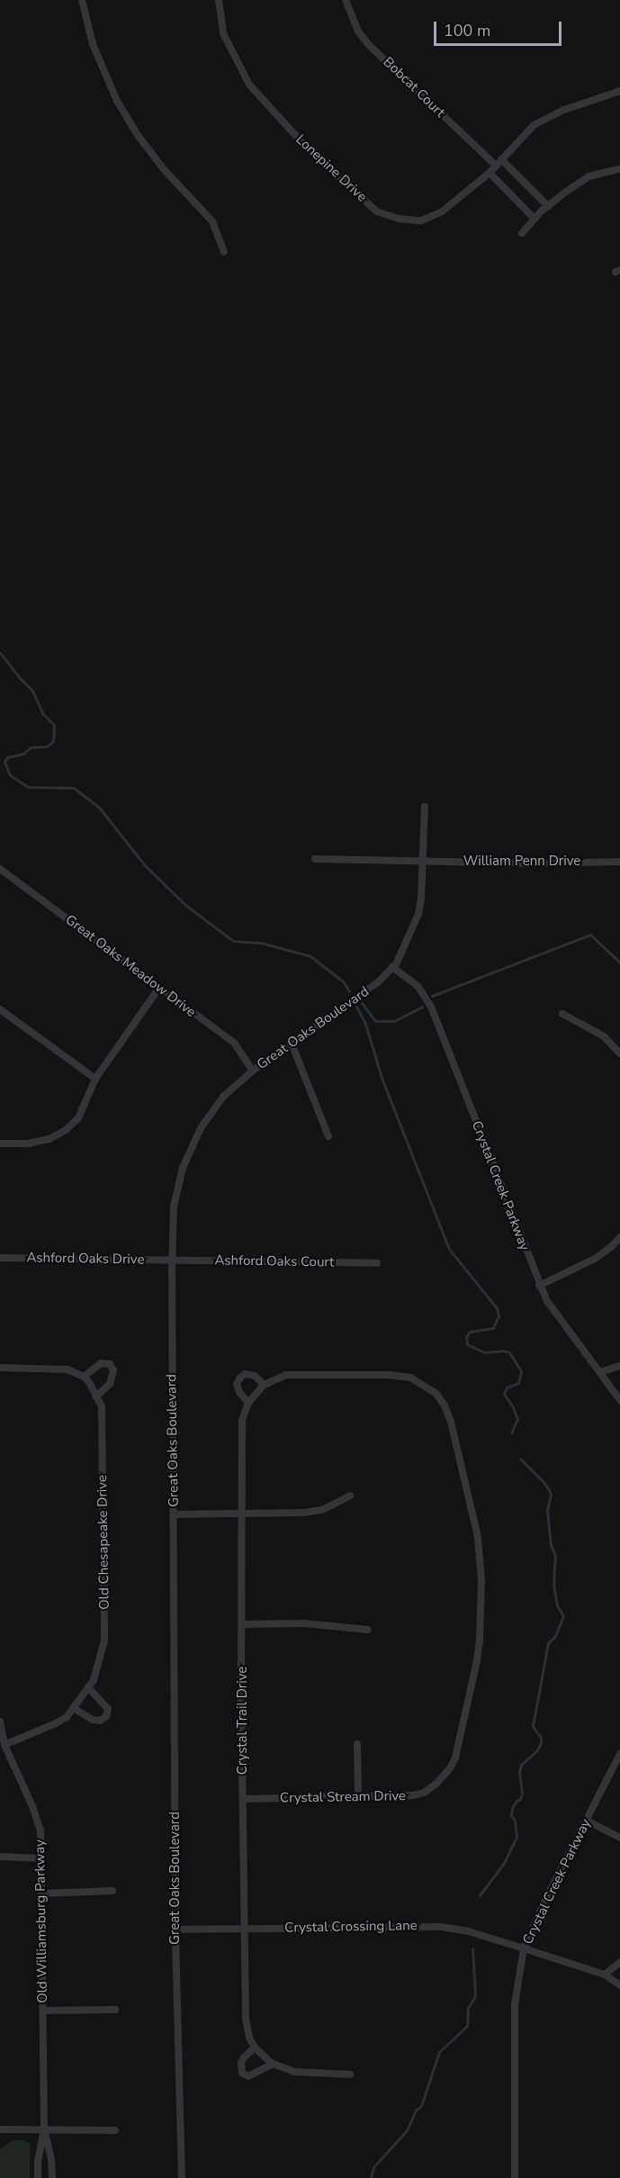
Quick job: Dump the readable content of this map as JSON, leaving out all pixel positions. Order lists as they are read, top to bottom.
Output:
{
  "streets": {
    "street": [
      "Bobcat Court",
      "Lonepine Drive",
      "William Penn Drive",
      "Great Oaks Meadow Drive",
      "Great Oaks Boulevard",
      "Crystal Creek Parkway",
      "Ashford Oaks Drive",
      "Ashford Oaks Court",
      "Old Chesapeake Drive",
      "Crystal Trail Drive",
      "Crystal Stream Drive",
      "Old Williamsburg Parkway",
      "Crystal Crossing Lane"
    ]
  },
  "crossings": [
    ["Bobcat Court", "Lonepine Drive"],
    ["William Penn Drive", "Great Oaks Boulevard"],
    ["Great Oaks Meadow Drive", "Great Oaks Boulevard"],
    ["Great Oaks Boulevard", "Crystal Creek Parkway"],
    ["Great Oaks Boulevard", "Ashford Oaks Drive"],
    ["Great Oaks Boulevard", "Ashford Oaks Court"],
    ["Great Oaks Boulevard", "Crystal Crossing Lane"],
    ["Crystal Creek Parkway", "Crystal Crossing Lane"],
    ["Ashford Oaks Drive", "Ashford Oaks Court"],
    ["Old Chesapeake Drive", "Old Williamsburg Parkway"],
    ["Crystal Trail Drive", "Crystal Stream Drive"],
    ["Crystal Trail Drive", "Crystal Crossing Lane"]
  ],
  "scale_bar": "100 m"
}
